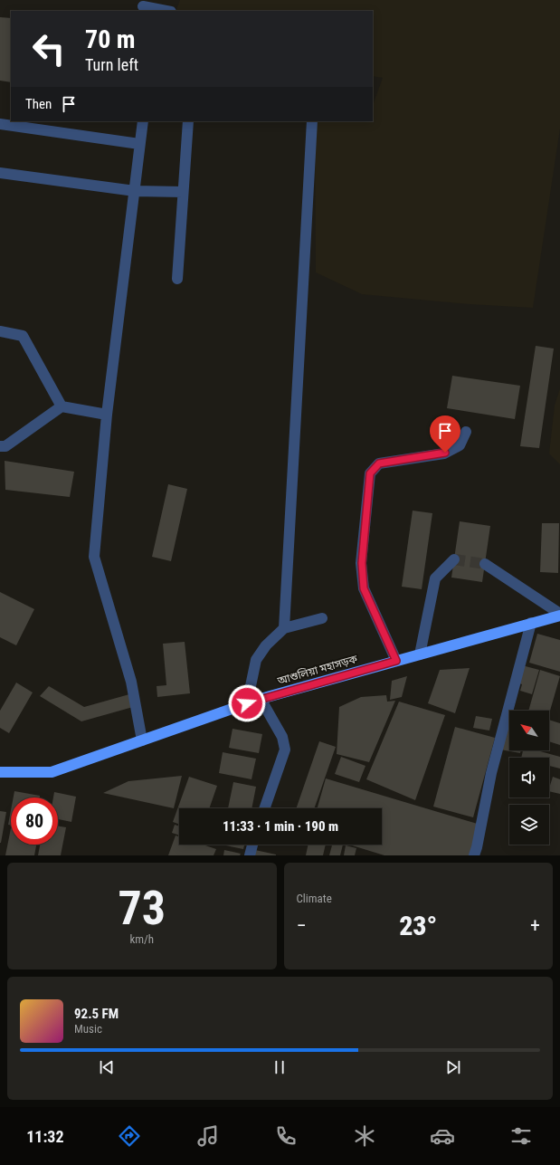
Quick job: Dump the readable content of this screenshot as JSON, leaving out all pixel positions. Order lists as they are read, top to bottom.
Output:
{
  "streets": {
    "highway": ["আশুলিয়া মহাসড়ক"]
  },
  "north": "top left",
  "page": {
    "turn": ["70 m", "Turn left"],
    "then": "Then",
    "limit": "80",
    "trip": "11:33 · 1 min · 190 m",
    "tile": [
      ["73", "km/h"],
      "Climate"
    ],
    "heat": ["−", "23°", "+"],
    "song": ["92.5 FM", "Music"],
    "tabs": "11:32"
  }
}
